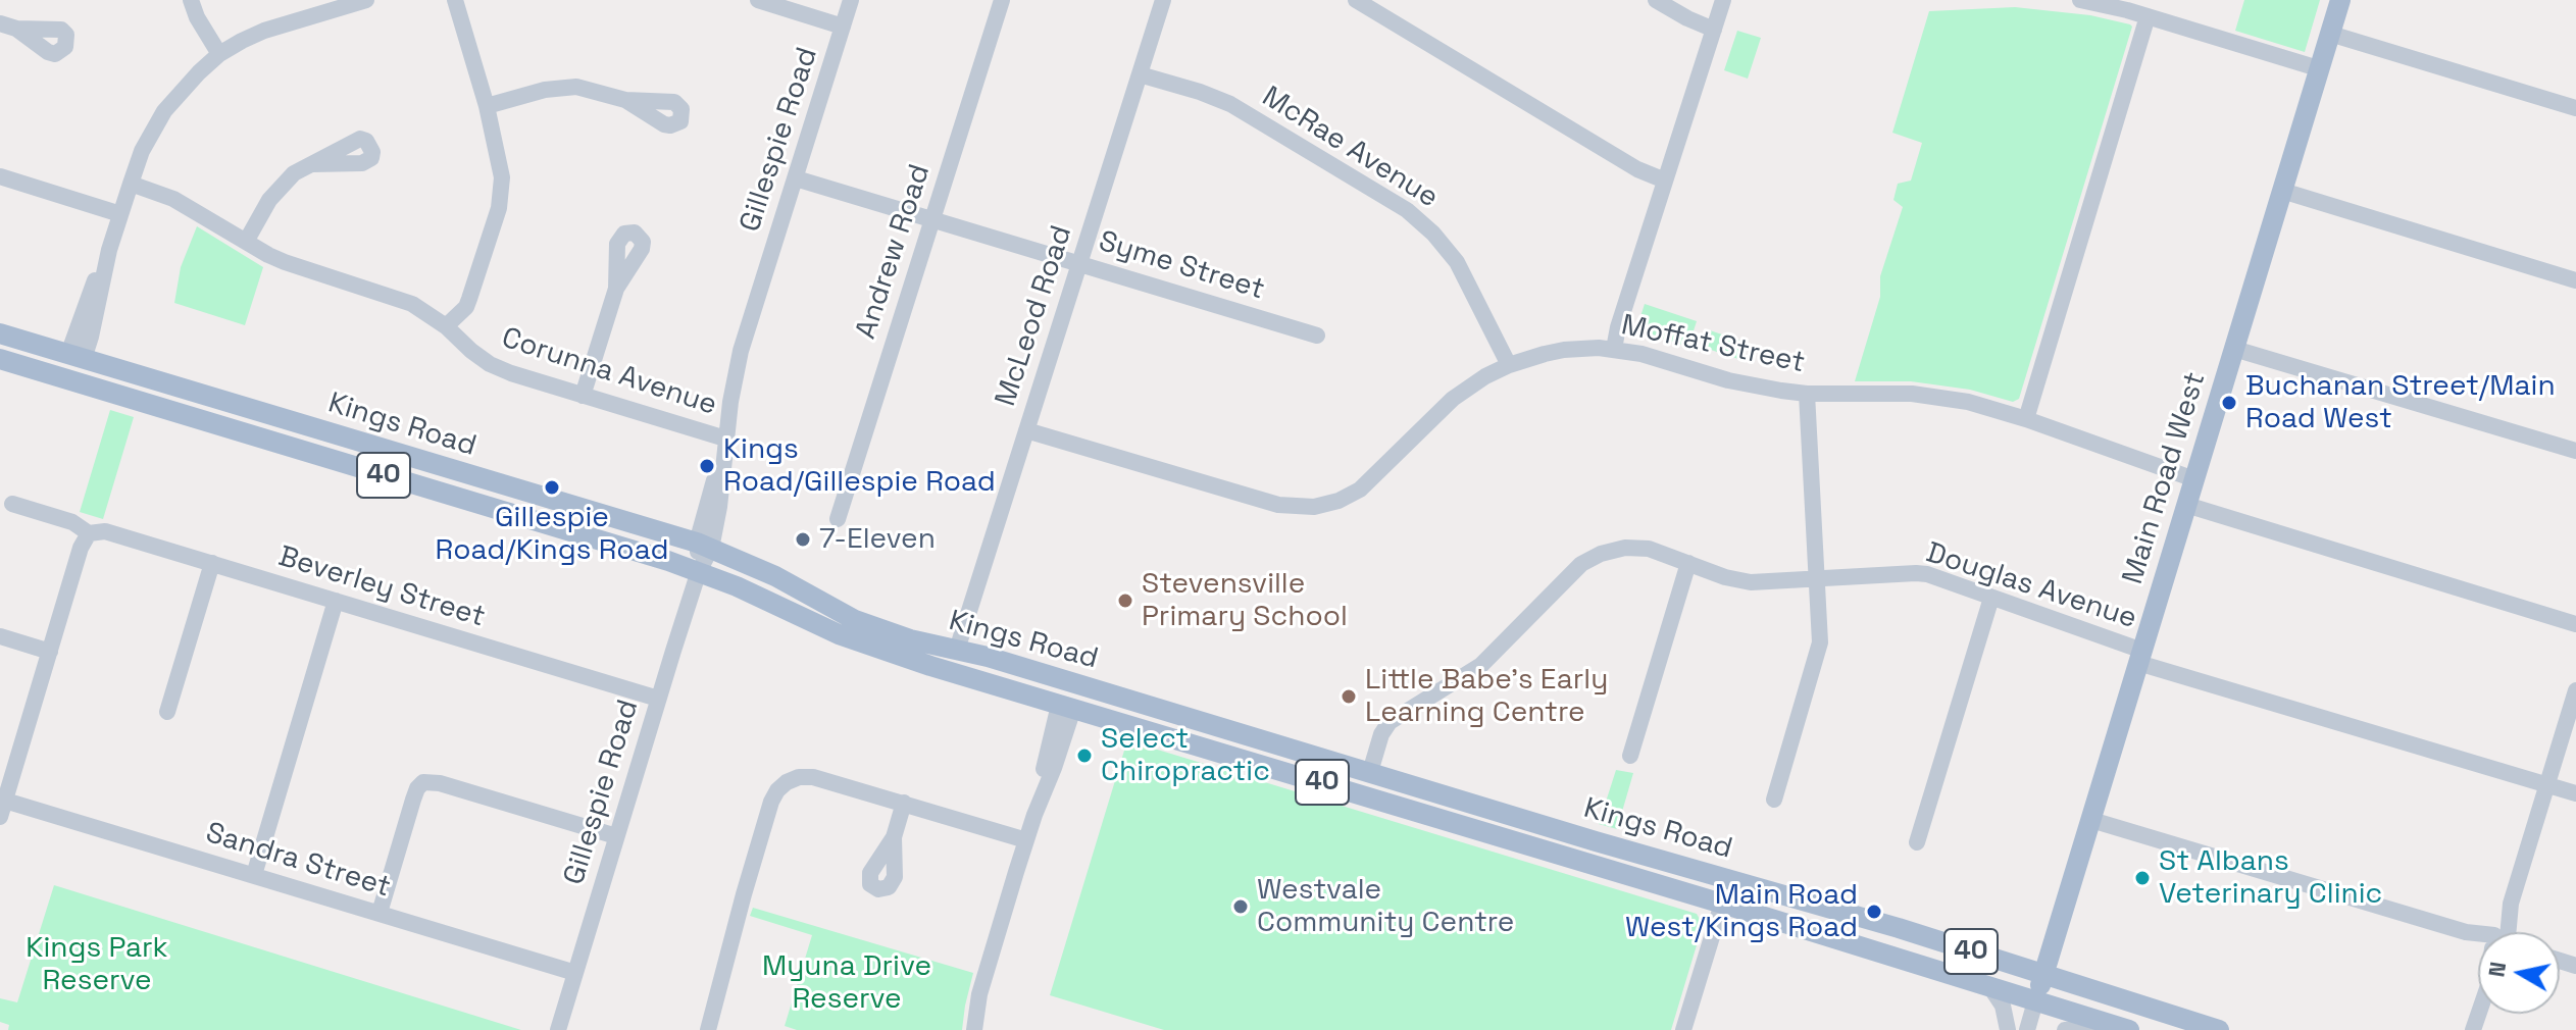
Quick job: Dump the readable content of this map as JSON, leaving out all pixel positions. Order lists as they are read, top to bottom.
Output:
{
  "streets": {
    "main road": ["Kings Road", "40", "Main Road West"],
    "street": [
      "Gillespie Road",
      "McRae Avenue",
      "Andrew Road",
      "Syme Street",
      "McLeod Road",
      "Moffat Street",
      "Corunna Avenue",
      "Douglas Avenue",
      "Beverley Street",
      "Sandra Street"
    ]
  },
  "crossings": [
    ["Gillespie Road", "Syme Street"],
    ["Gillespie Road", "Corunna Avenue"],
    ["Gillespie Road", "Kings Road"],
    ["Gillespie Road", "Beverley Street"],
    ["Gillespie Road", "Sandra Street"],
    ["McRae Avenue", "McLeod Road"],
    ["McRae Avenue", "Moffat Street"],
    ["Andrew Road", "Syme Street"],
    ["Syme Street", "McLeod Road"],
    ["McLeod Road", "Moffat Street"],
    ["McLeod Road", "Kings Road"],
    ["Moffat Street", "Main Road West"],
    ["Kings Road", "40"],
    ["Kings Road", "Main Road West"],
    ["Kings Road", "Douglas Avenue"],
    ["40", "Main Road West"],
    ["Main Road West", "Douglas Avenue"]
  ],
  "parks": ["Kings Park Reserve", "Myuna Drive Reserve"],
  "places": [
    "Buchanan Street/Main Road West",
    "Kings Road/Gillespie Road",
    "Gillespie Road/Kings Road",
    "7-Eleven",
    "Stevensville Primary School",
    "Little Babe's Early Learning Centre",
    "Select Chiropractic",
    "St Albans Veterinary Clinic",
    "Westvale Community Centre",
    "Main Road West/Kings Road"
  ],
  "north": "left"
}
